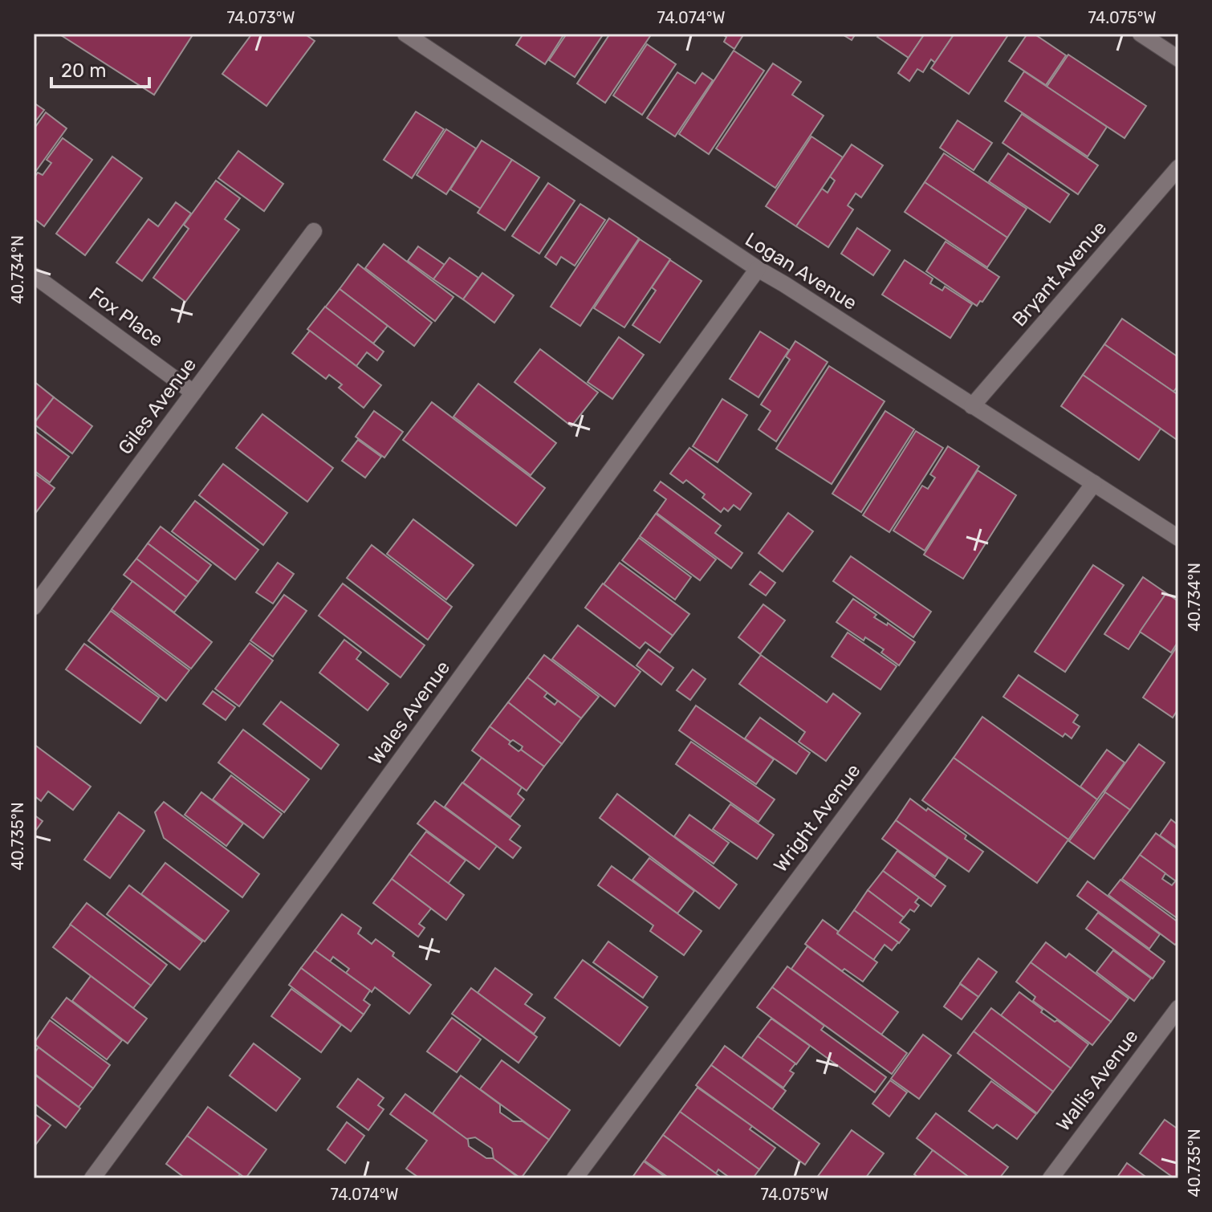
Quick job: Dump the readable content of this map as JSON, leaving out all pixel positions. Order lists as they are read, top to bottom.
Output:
{
  "streets": {
    "street": [
      "Logan Avenue",
      "Bryant Avenue",
      "Fox Place",
      "Giles Avenue",
      "Wales Avenue",
      "Wright Avenue",
      "Wallis Avenue"
    ]
  },
  "crossings": [
    ["Logan Avenue", "Bryant Avenue"],
    ["Logan Avenue", "Wales Avenue"],
    ["Logan Avenue", "Wright Avenue"],
    ["Fox Place", "Giles Avenue"]
  ],
  "scale_bar": "20 m",
  "coordinates": [
    "74.073°W",
    "74.074°W",
    "74.075°W",
    "40.734°N",
    "40.735°N"
  ]
}
